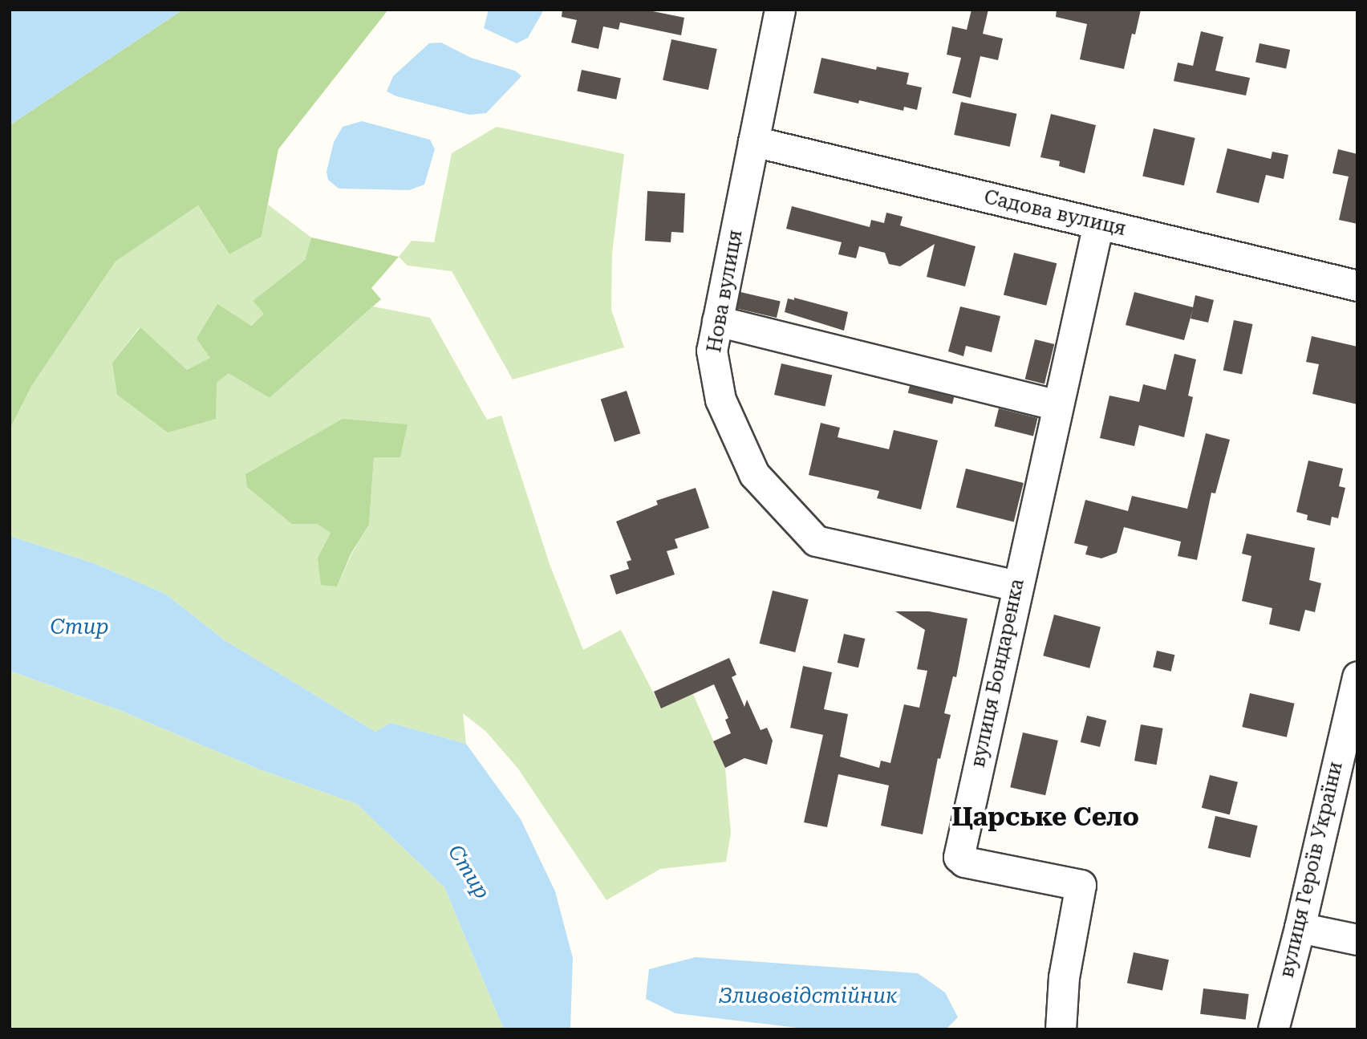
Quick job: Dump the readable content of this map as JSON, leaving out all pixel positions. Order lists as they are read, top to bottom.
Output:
{
  "streets": {
    "street": [
      "Садова вулиця",
      "Нова вулиця",
      "вулиця Бондаренка",
      "вулиця Героїв України"
    ]
  },
  "crossings": [
    ["Садова вулиця", "Нова вулиця"],
    ["Садова вулиця", "вулиця Бондаренка"],
    ["Нова вулиця", "вулиця Бондаренка"]
  ],
  "districts": ["Царське Село"],
  "water": ["Стир", "Зливовідстійник"]
}
